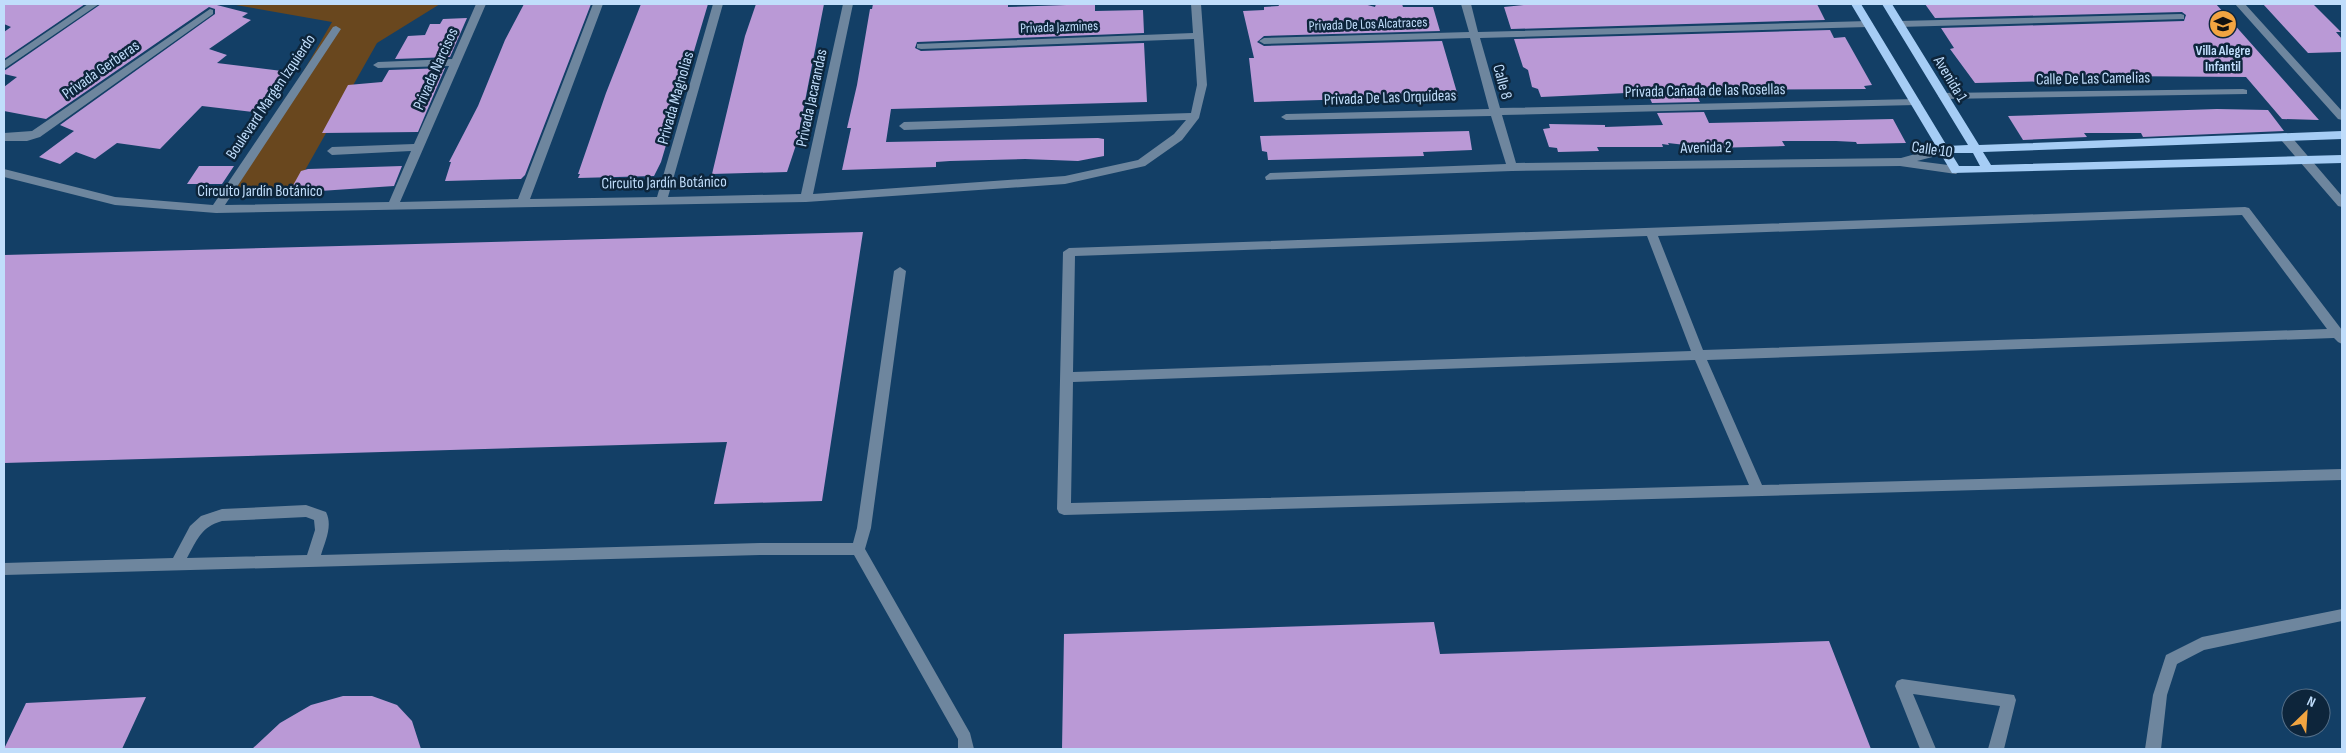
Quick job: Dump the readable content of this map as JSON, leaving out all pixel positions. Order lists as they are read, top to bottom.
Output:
{
  "streets": {
    "main road": ["Avenida 1", "Calle 10"],
    "street": [
      "Privada De Los Alcatraces",
      "Privada Jazmines",
      "Privada Narcisos",
      "Privada Gerberas",
      "Calle De Las Camelias",
      "Calle 8",
      "Privada Cañada de las Rosellas",
      "Boulevard Margen Izquierdo",
      "Privada Magnolias",
      "Privada Jacarandas",
      "Privada De Las Orquídeas",
      "Avenida 2",
      "Circuito Jardín Botánico"
    ]
  },
  "crossings": [
    ["Privada De Los Alcatraces", "Calle 8"],
    ["Privada Jazmines", "Circuito Jardín Botánico"],
    ["Privada Narcisos", "Circuito Jardín Botánico"],
    ["Avenida 1", "Calle De Las Camelias"],
    ["Avenida 1", "Calle 10"],
    ["Calle 8", "Privada Cañada de las Rosellas"],
    ["Calle 8", "Privada De Las Orquídeas"],
    ["Calle 8", "Avenida 2"],
    ["Privada Cañada de las Rosellas", "Privada De Las Orquídeas"],
    ["Boulevard Margen Izquierdo", "Circuito Jardín Botánico"],
    ["Privada Magnolias", "Circuito Jardín Botánico"],
    ["Privada Jacarandas", "Circuito Jardín Botánico"],
    ["Avenida 2", "Calle 10"]
  ],
  "places": {
    "school or university": ["Villa Alegre Infantil"]
  },
  "north": "top right"
}
